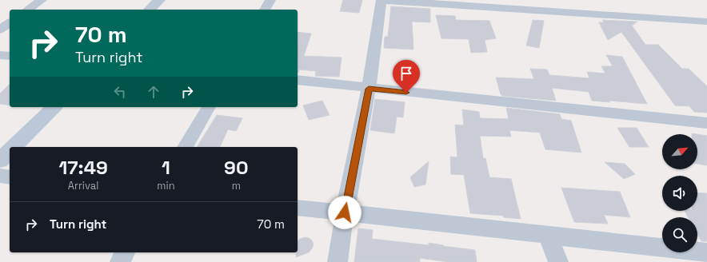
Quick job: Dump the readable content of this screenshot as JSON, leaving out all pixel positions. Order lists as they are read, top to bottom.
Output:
{
  "north": "top right",
  "page": {
    "turn": ["70 m", "Turn right"],
    "eta": [
      "17:49",
      "Arrival",
      "1",
      "min",
      "90",
      "m"
    ],
    "list": [
      {
        "name": "Turn right",
        "value": "70 m"
      }
    ]
  }
}
